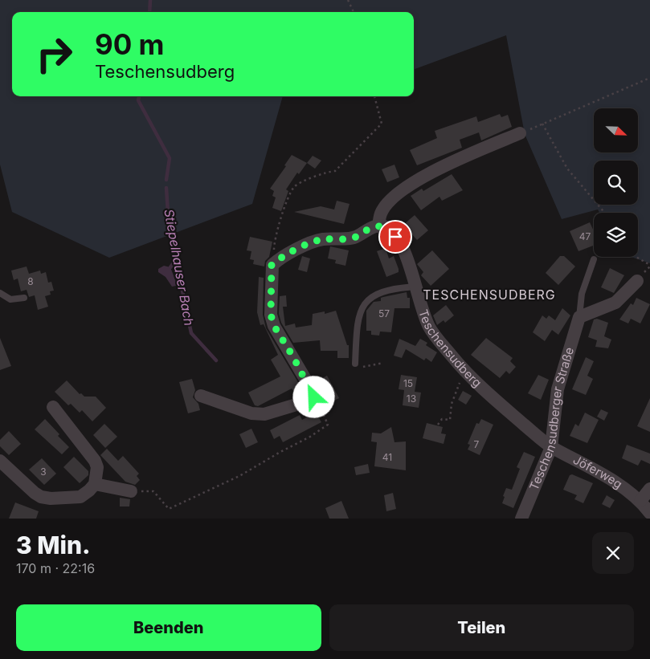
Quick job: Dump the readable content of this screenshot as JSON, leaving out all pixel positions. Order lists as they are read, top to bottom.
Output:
{
  "streets": {
    "street": ["Teschensudberg", "Teschensudberger Straße", "Jöferweg"]
  },
  "crossings": [
    ["Teschensudberg", "Teschensudberger Straße"],
    ["Teschensudberg", "Jöferweg"],
    ["Teschensudberger Straße", "Jöferweg"]
  ],
  "districts": ["TESCHENSUDBERG"],
  "water": ["Stiepelhauser Bach"],
  "house_numbers": [
    "47",
    "8",
    "57",
    "15",
    "13",
    "7",
    "41",
    "3"
  ],
  "north": "bottom right",
  "page": {
    "turn": ["90 m", "Teschensudberg"],
    "heading": ["3 Min.", "170 m · 22:16"],
    "buttons": ["Beenden", "Teilen"]
  }
}
